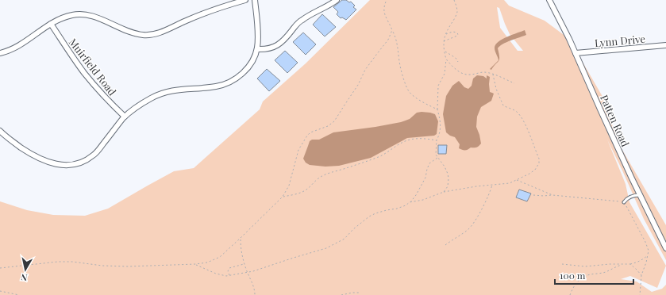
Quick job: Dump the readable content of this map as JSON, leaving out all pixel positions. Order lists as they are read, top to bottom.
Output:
{
  "streets": {
    "street": ["Lynn Drive", "Muirfield Road", "Patten Road"]
  },
  "crossings": [
    ["Lynn Drive", "Patten Road"]
  ],
  "scale_bar": "100 m",
  "north": "bottom"
}
